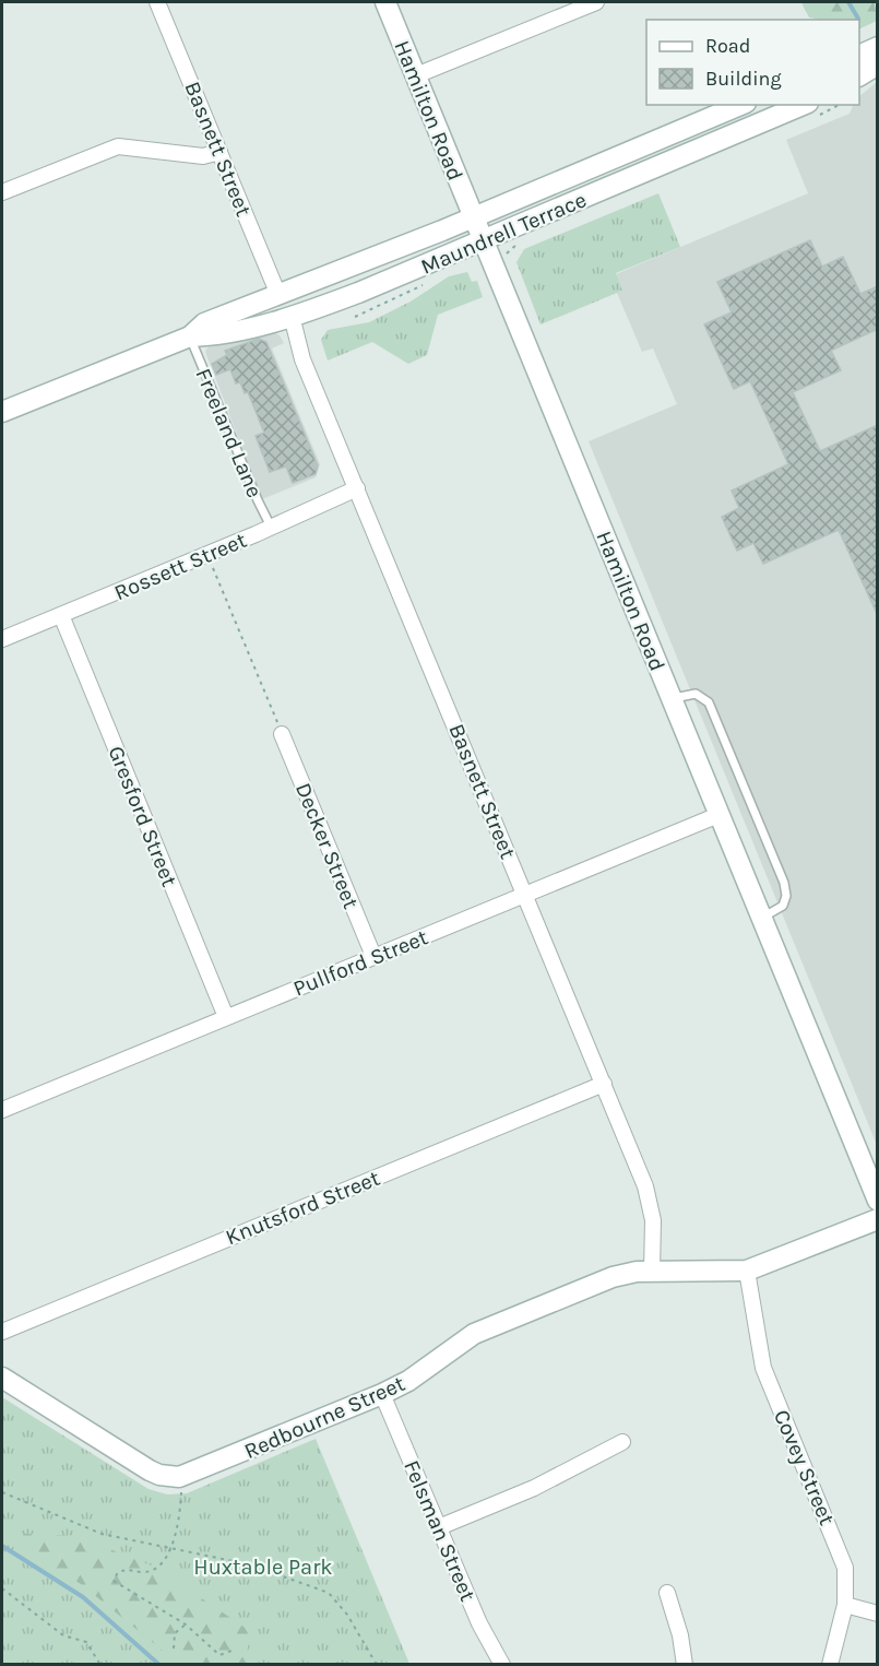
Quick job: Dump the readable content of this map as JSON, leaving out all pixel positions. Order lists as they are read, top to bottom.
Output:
{
  "streets": {
    "main road": ["Hamilton Road", "Maundrell Terrace", "Redbourne Street"],
    "street": [
      "Basnett Street",
      "Rossett Street",
      "Gresford Street",
      "Decker Street",
      "Pullford Street",
      "Knutsford Street",
      "Covey Street",
      "Felsman Street"
    ],
    "lane": ["Freeland Lane"]
  },
  "crossings": [
    ["Hamilton Road", "Maundrell Terrace"],
    ["Hamilton Road", "Pullford Street"],
    ["Basnett Street", "Maundrell Terrace"],
    ["Basnett Street", "Rossett Street"],
    ["Basnett Street", "Pullford Street"],
    ["Basnett Street", "Knutsford Street"],
    ["Basnett Street", "Redbourne Street"],
    ["Maundrell Terrace", "Freeland Lane"],
    ["Freeland Lane", "Rossett Street"],
    ["Rossett Street", "Gresford Street"],
    ["Gresford Street", "Pullford Street"],
    ["Decker Street", "Pullford Street"],
    ["Redbourne Street", "Covey Street"],
    ["Redbourne Street", "Felsman Street"]
  ],
  "parks": ["Huxtable Park"],
  "legend": ["Road", "Building"]
}
